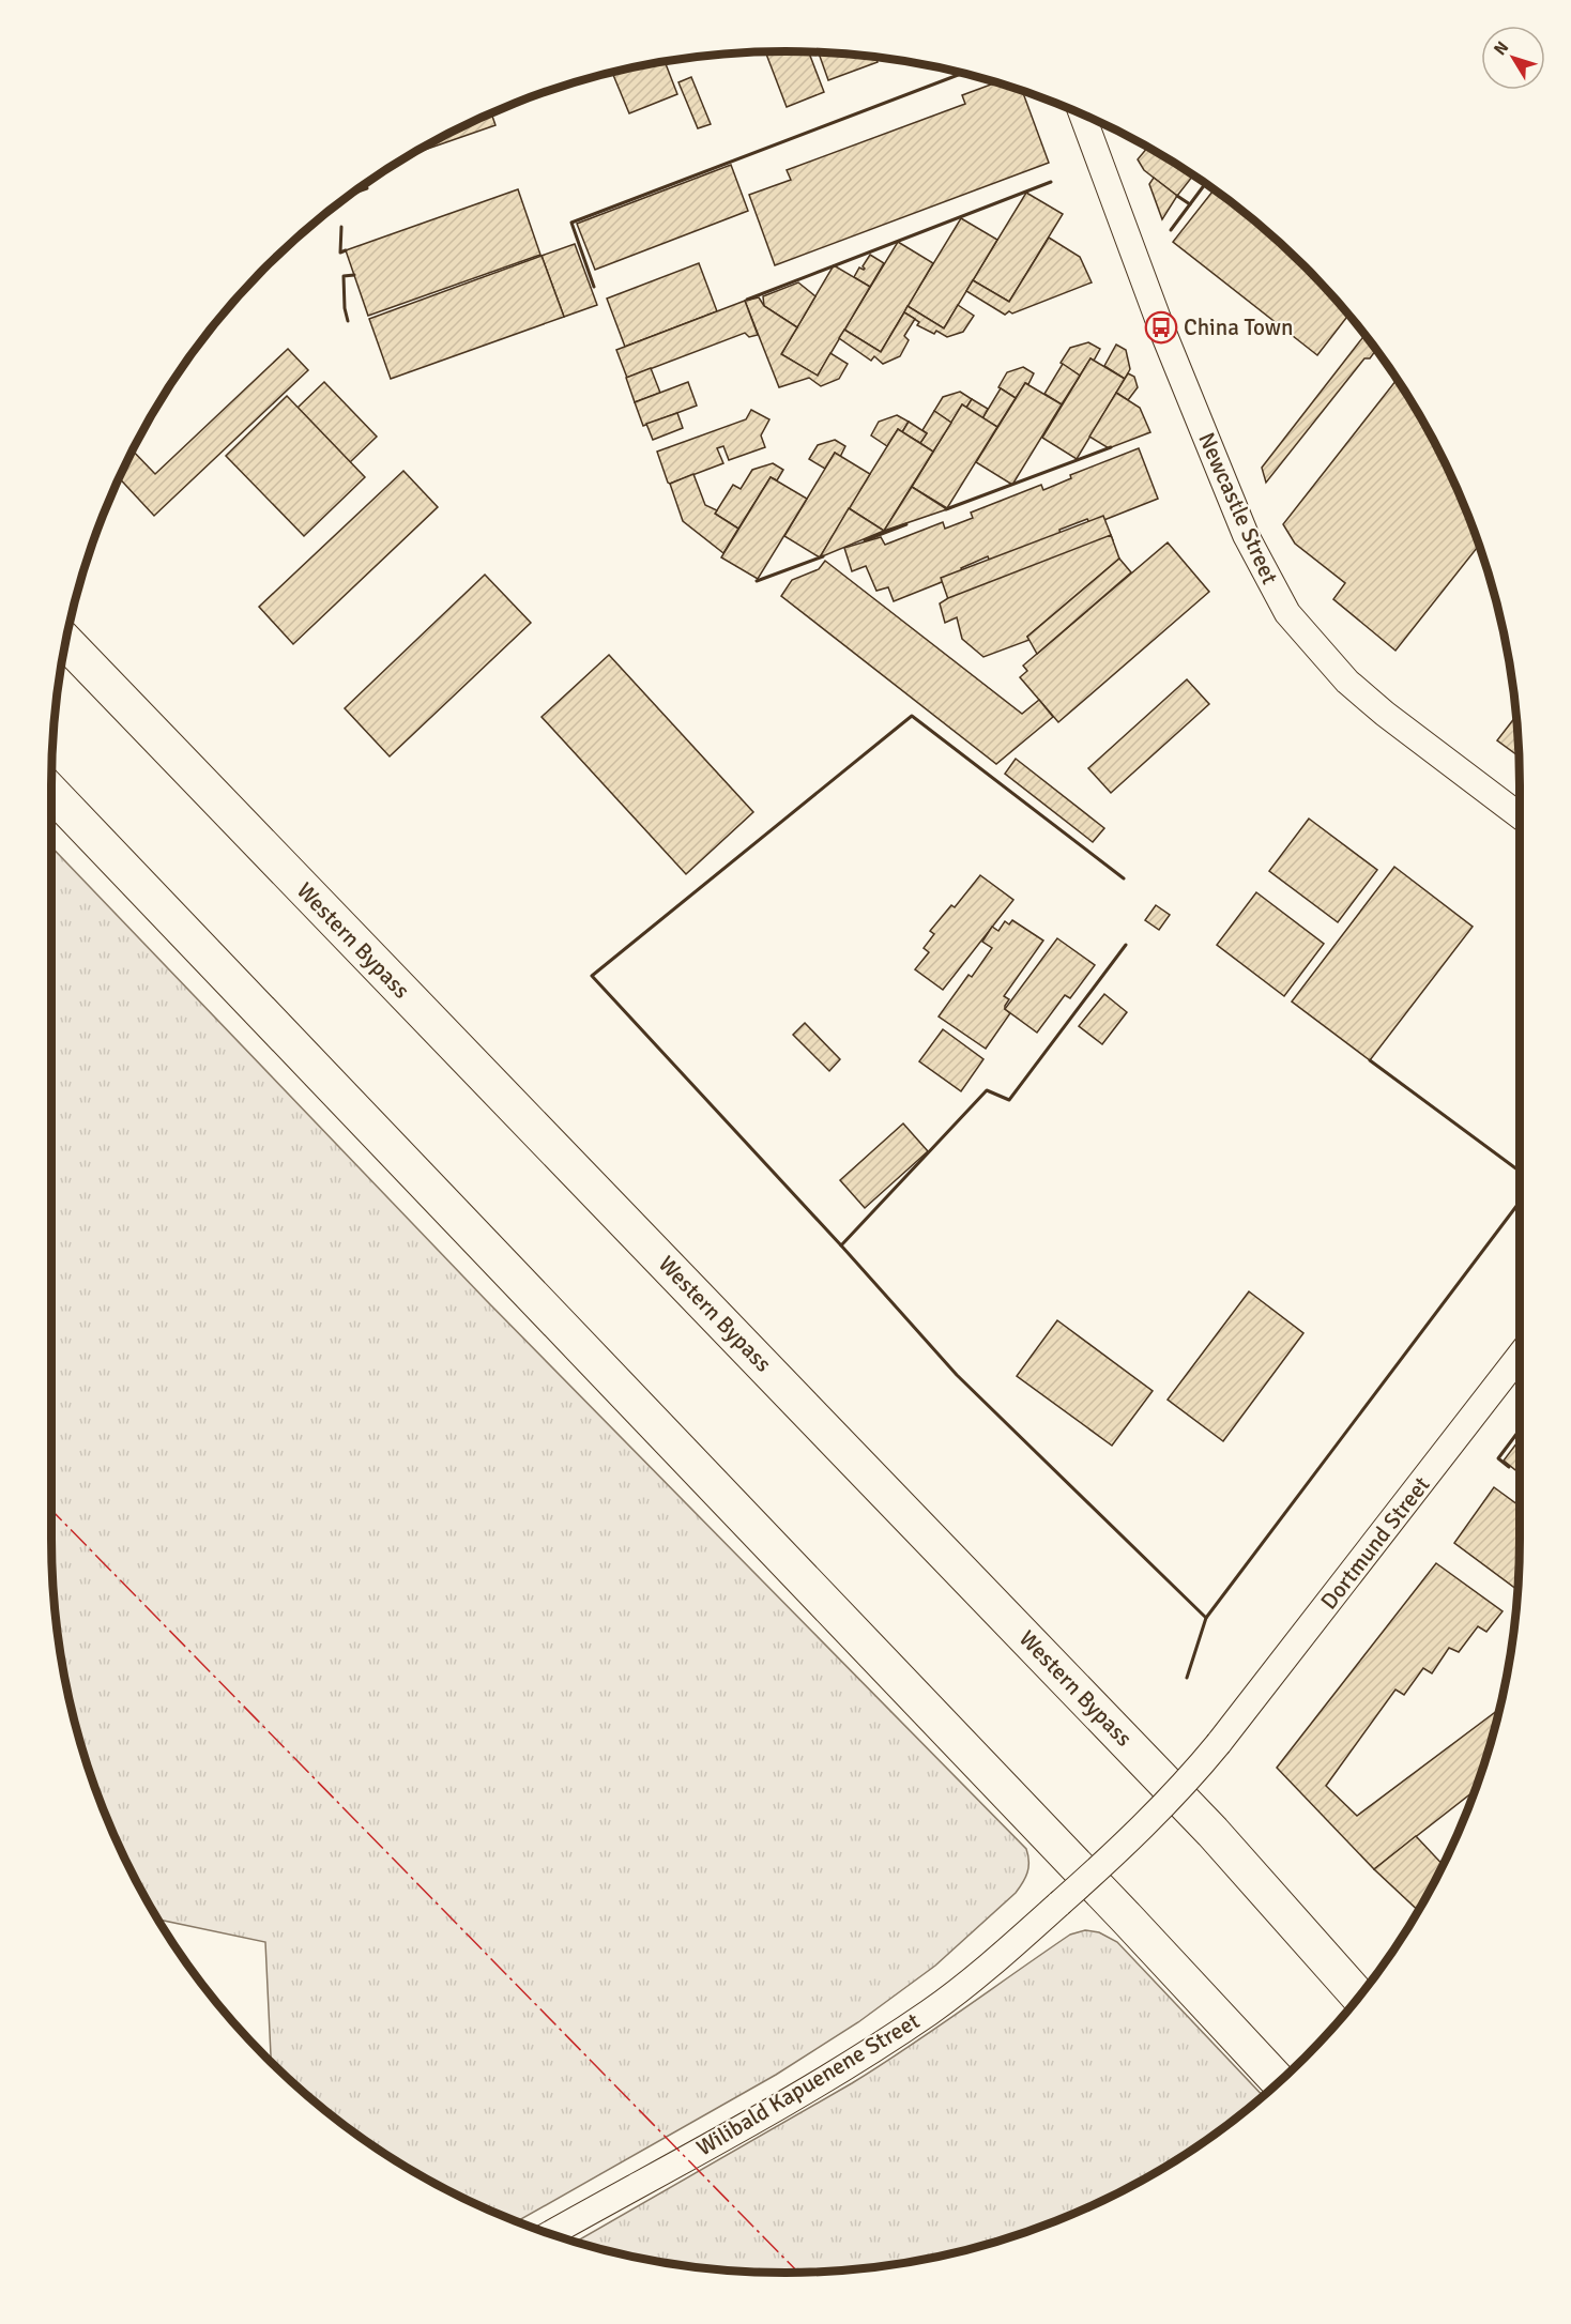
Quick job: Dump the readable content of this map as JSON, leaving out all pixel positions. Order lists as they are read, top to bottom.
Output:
{
  "streets": {
    "highway": ["Western Bypass"],
    "street": ["Newcastle Street", "Dortmund Street", "Wilibald Kapuenene Street"]
  },
  "crossings": [
    ["Dortmund Street", "Wilibald Kapuenene Street"]
  ],
  "places": {
    "bus stop": ["China Town"]
  },
  "north": "top left"
}
